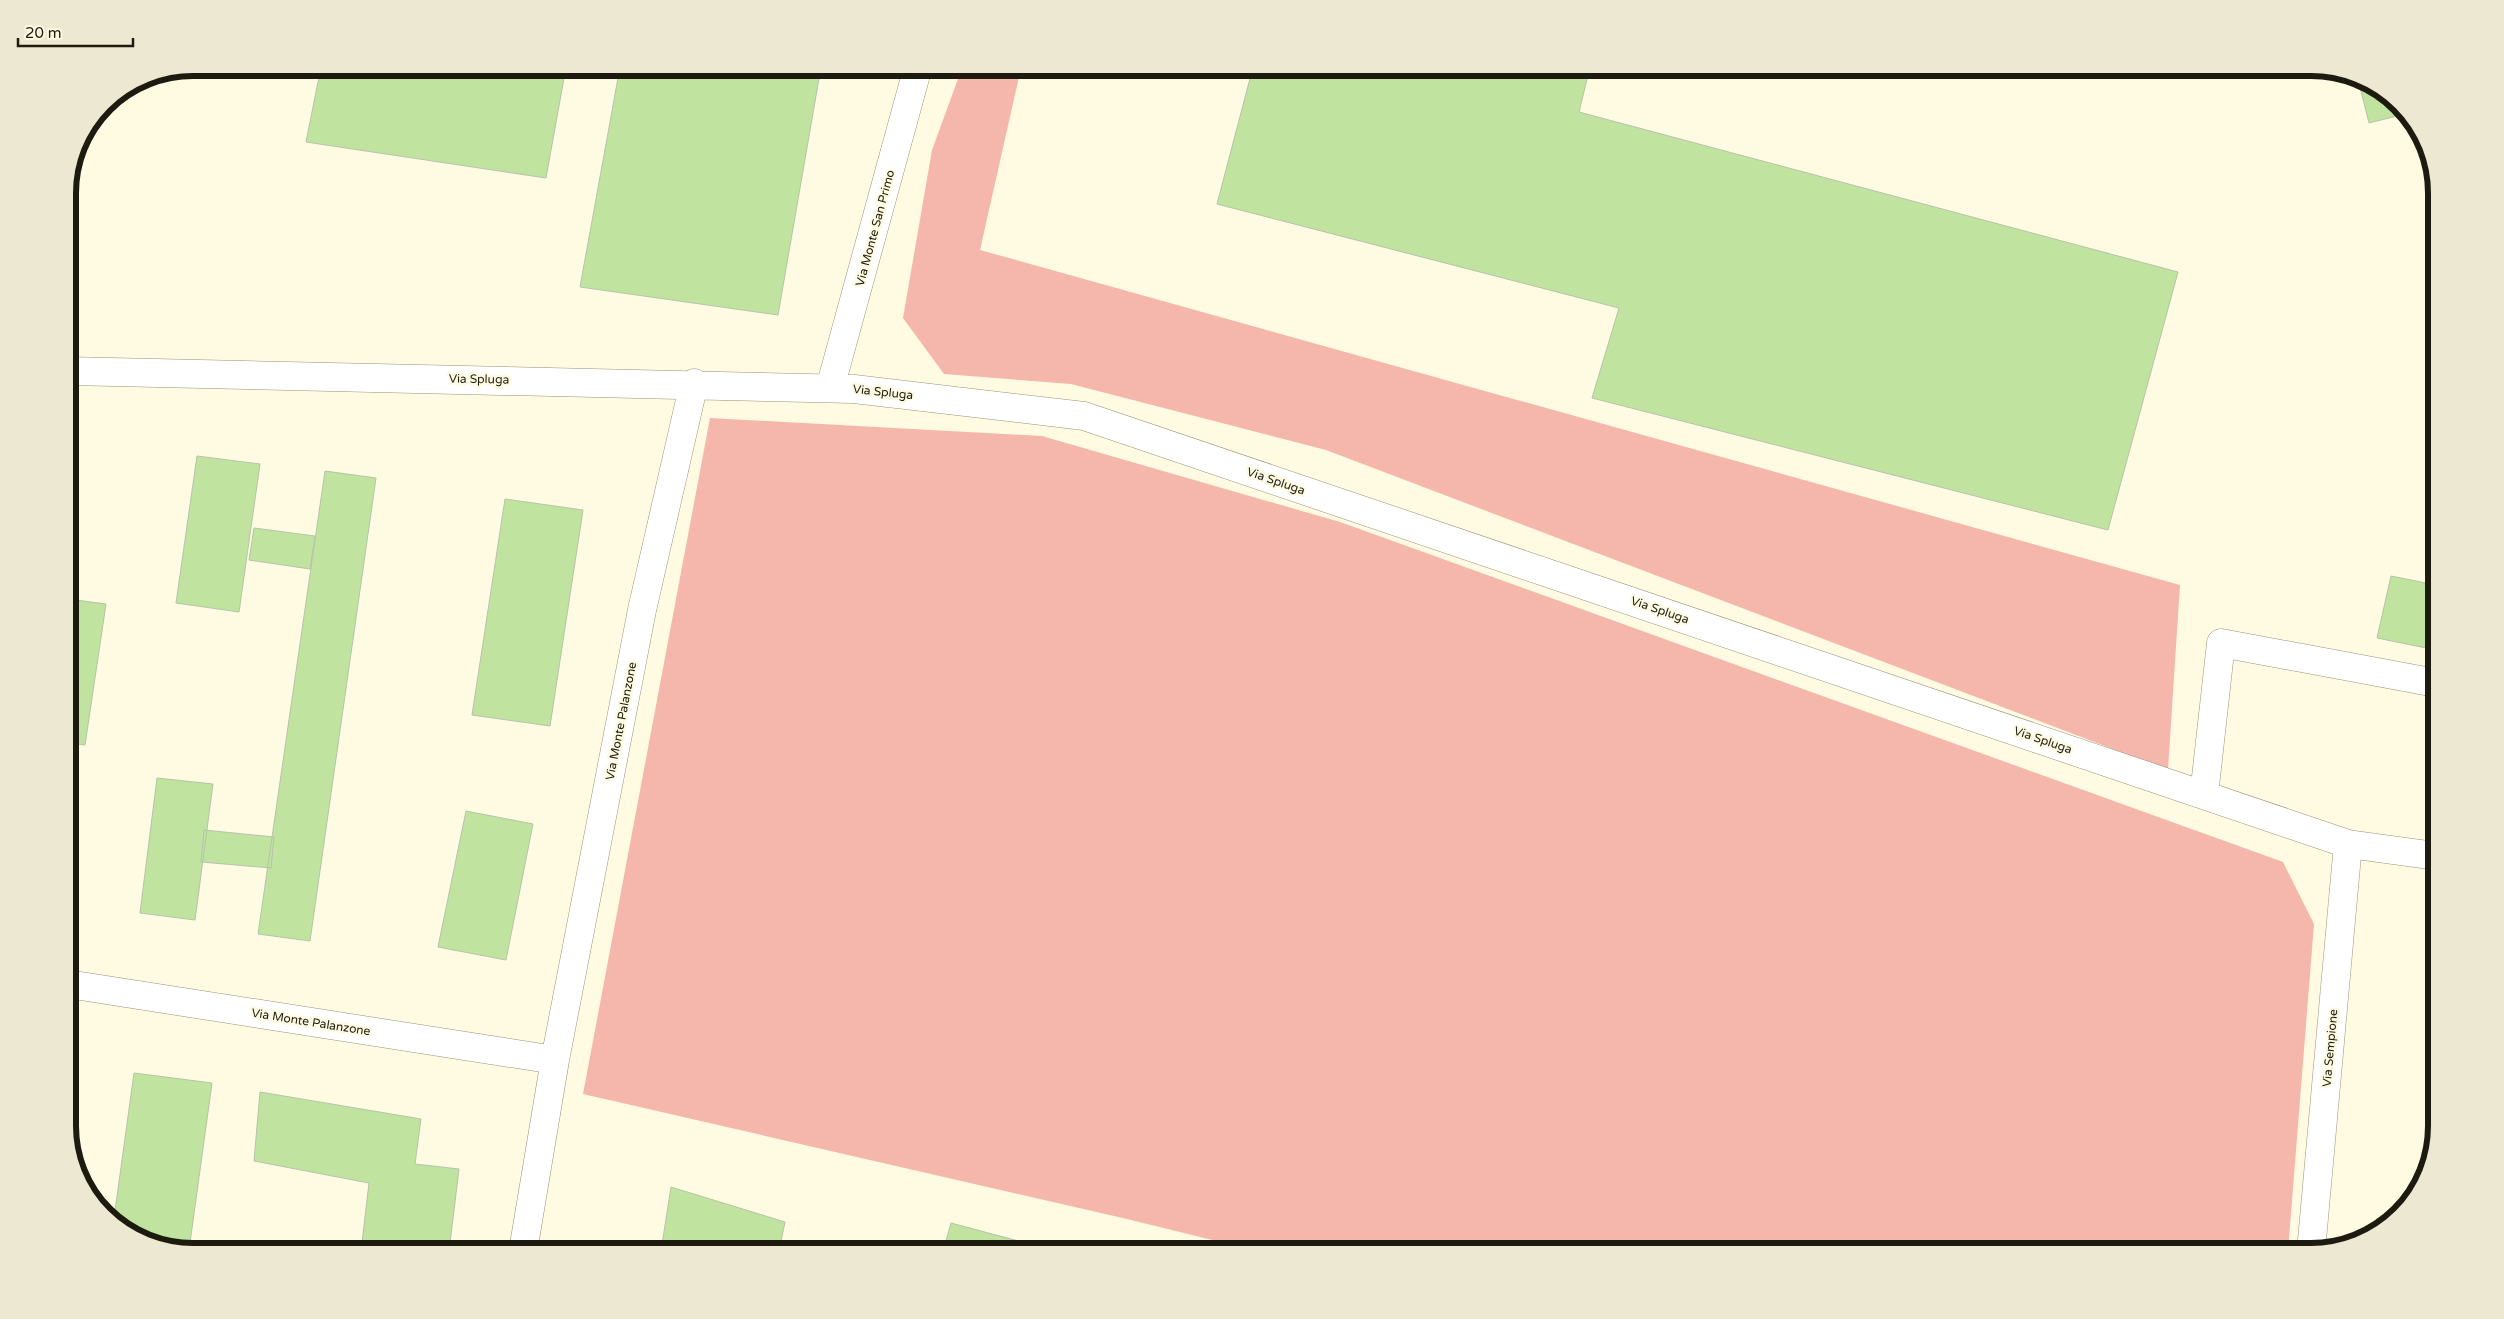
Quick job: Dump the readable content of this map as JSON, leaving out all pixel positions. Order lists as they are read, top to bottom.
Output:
{
  "streets": {
    "street": [
      "Via Monte San Primo",
      "Via Spluga",
      "Via Monte Palanzone",
      "Via Sempione"
    ]
  },
  "crossings": [
    ["Via Monte San Primo", "Via Spluga"],
    ["Via Spluga", "Via Monte Palanzone"],
    ["Via Spluga", "Via Sempione"]
  ],
  "scale_bar": "20 m"
}
